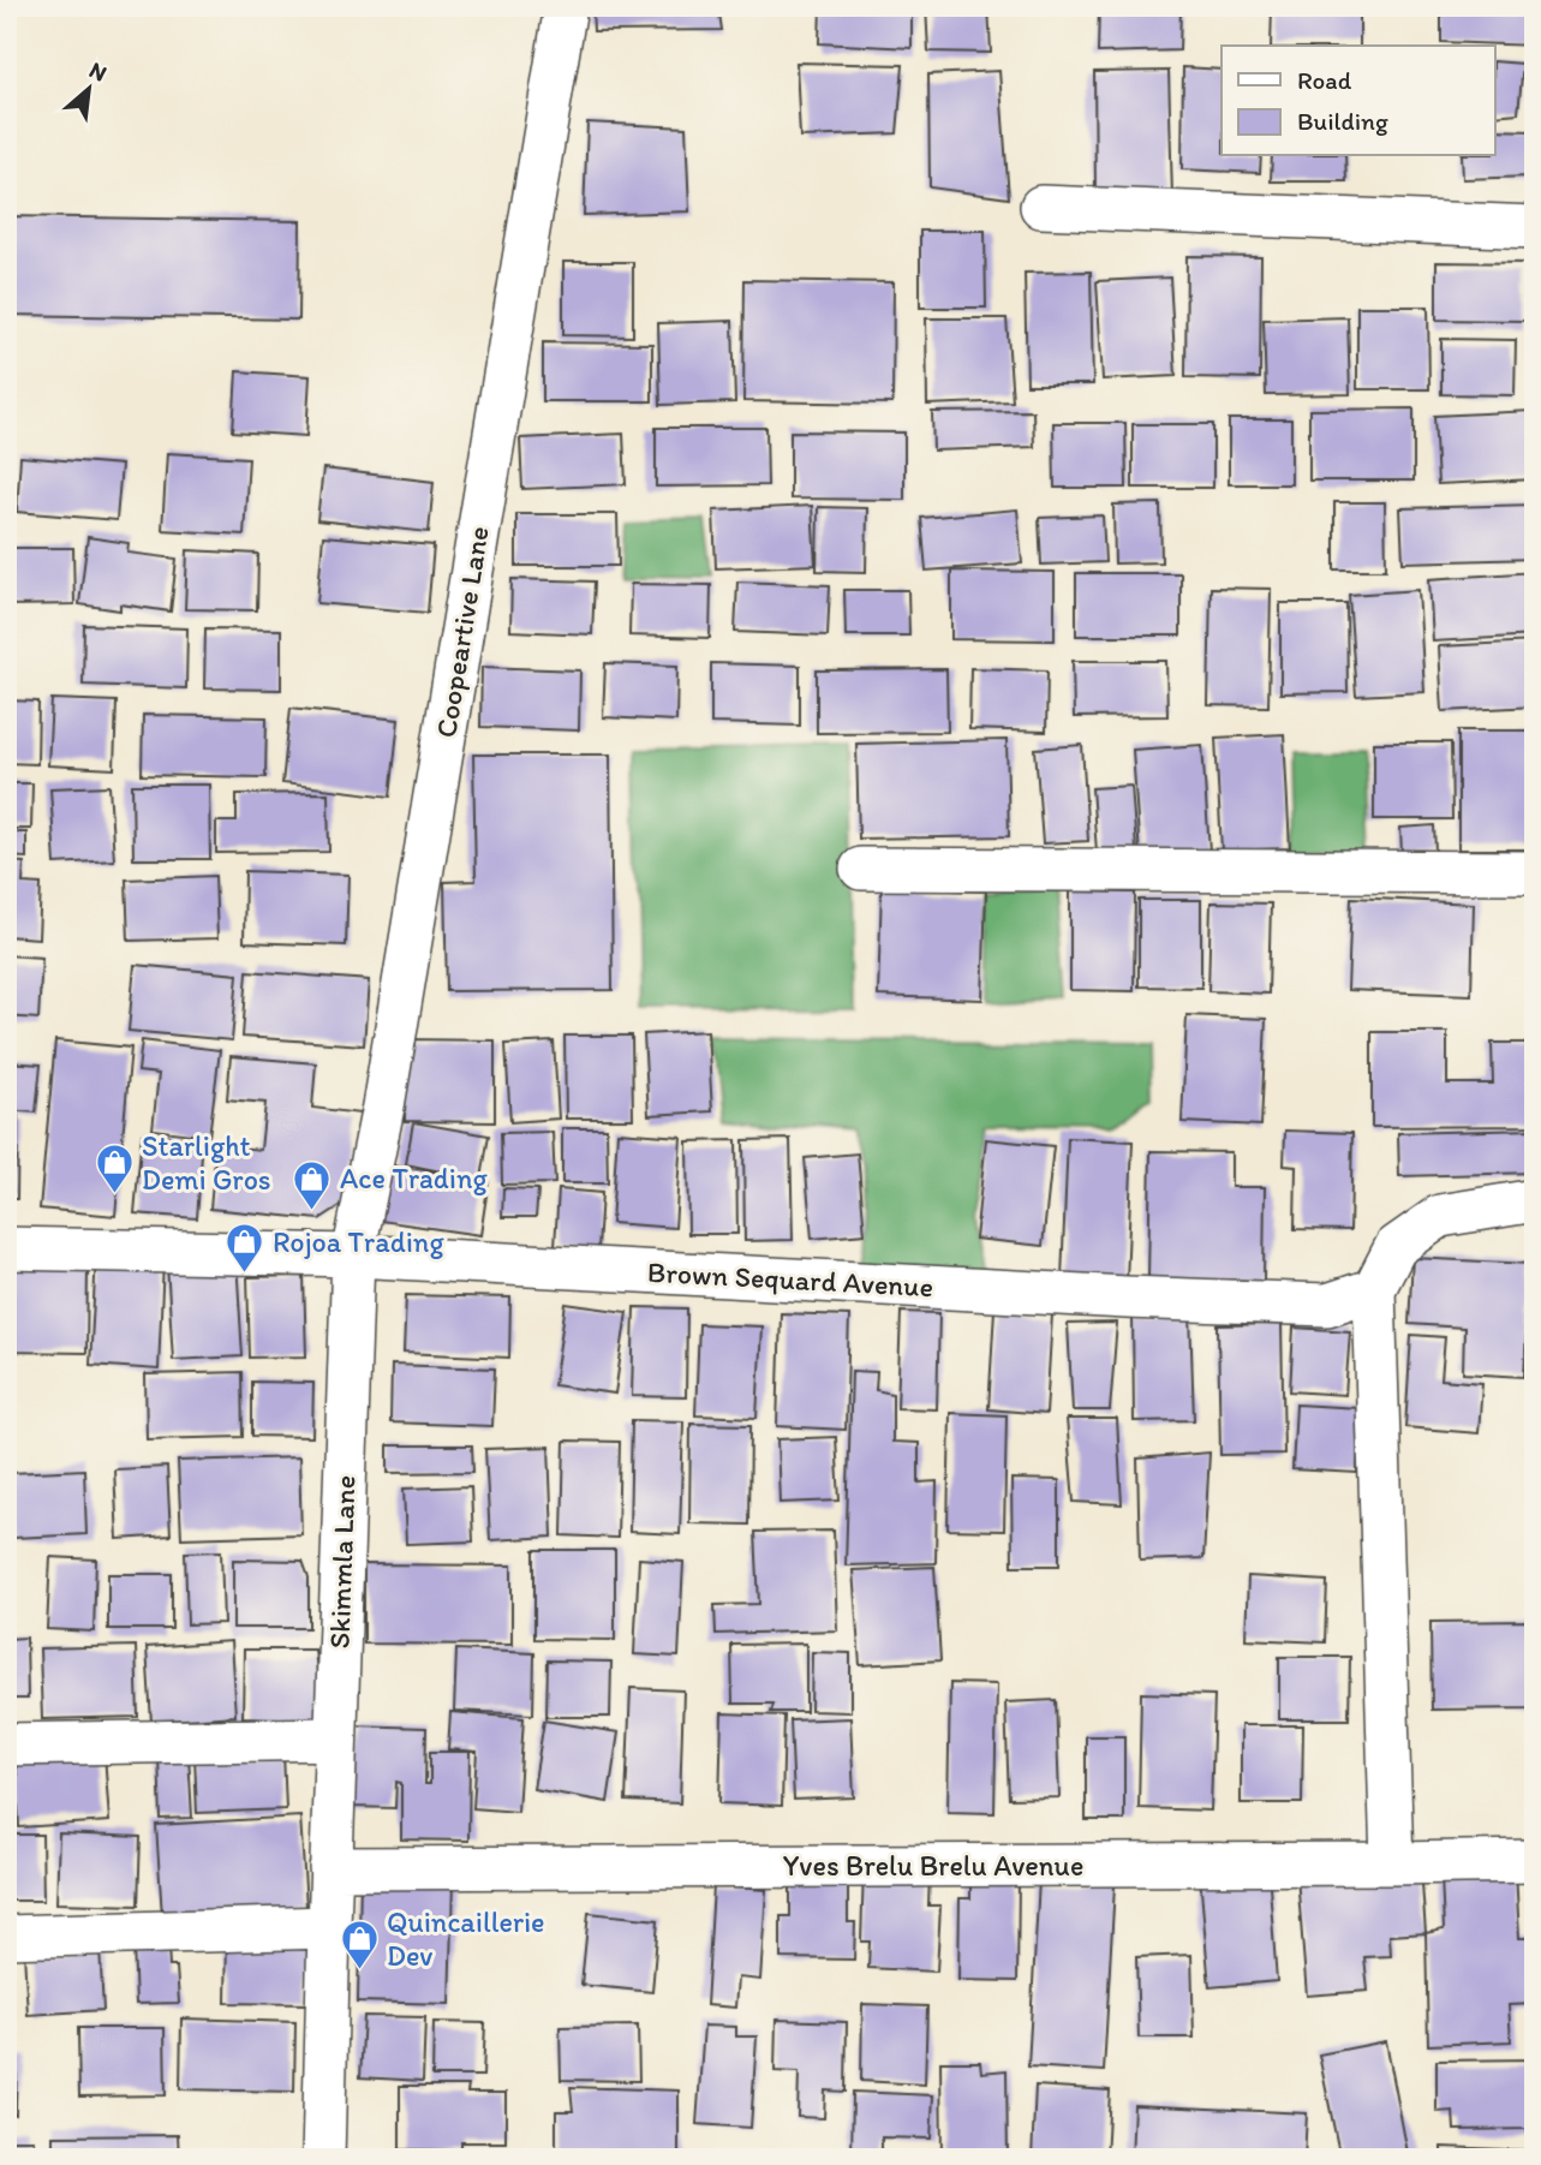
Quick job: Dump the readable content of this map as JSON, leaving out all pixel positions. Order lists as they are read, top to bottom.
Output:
{
  "streets": {
    "street": [
      "Coopeartive Lane",
      "Brown Sequard Avenue",
      "Skimmla Lane",
      "Yves Brelu Brelu Avenue"
    ]
  },
  "crossings": [
    ["Coopeartive Lane", "Brown Sequard Avenue"],
    ["Coopeartive Lane", "Skimmla Lane"],
    ["Brown Sequard Avenue", "Skimmla Lane"],
    ["Skimmla Lane", "Yves Brelu Brelu Avenue"]
  ],
  "places": {
    "shop": [
      "Starlight Demi Gros",
      "Ace Trading",
      "Rojoa Trading",
      "Quincaillerie Dev"
    ]
  },
  "legend": ["Road", "Building"],
  "north": "top right"
}
